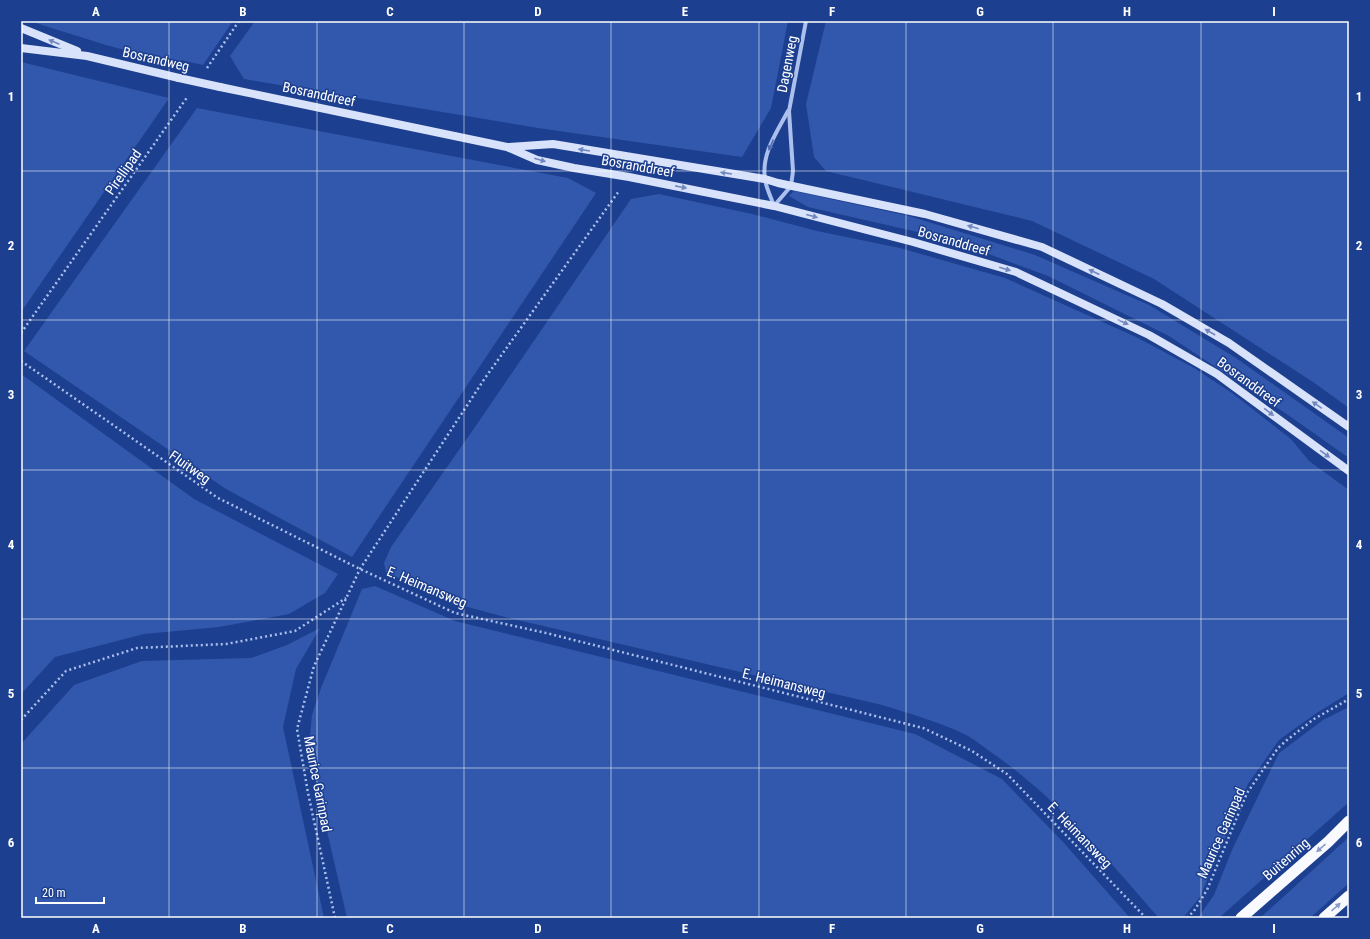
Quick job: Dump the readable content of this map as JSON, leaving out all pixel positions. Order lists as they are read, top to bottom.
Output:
{
  "streets": {
    "highway": ["Buitenring"],
    "main road": ["Bosrandweg", "Bosranddreef"],
    "street": ["Dagenweg"],
    "path": [
      "Pirellipad",
      "Fluitweg",
      "E. Heimansweg",
      "Maurice Garinpad"
    ]
  },
  "crossings": [
    ["Bosrandweg", "Bosranddreef"],
    ["Dagenweg", "Bosranddreef"],
    ["Bosranddreef", "Maurice Garinpad"],
    ["Fluitweg", "E. Heimansweg"],
    ["Fluitweg", "Maurice Garinpad"],
    ["E. Heimansweg", "Maurice Garinpad"]
  ],
  "one_way": ["Buitenring"],
  "scale_bar": "20 m",
  "grid": {
    "columns": [
      "A",
      "B",
      "C",
      "D",
      "E",
      "F",
      "G",
      "H",
      "I"
    ],
    "rows": [
      "1",
      "2",
      "3",
      "4",
      "5",
      "6"
    ]
  }
}
